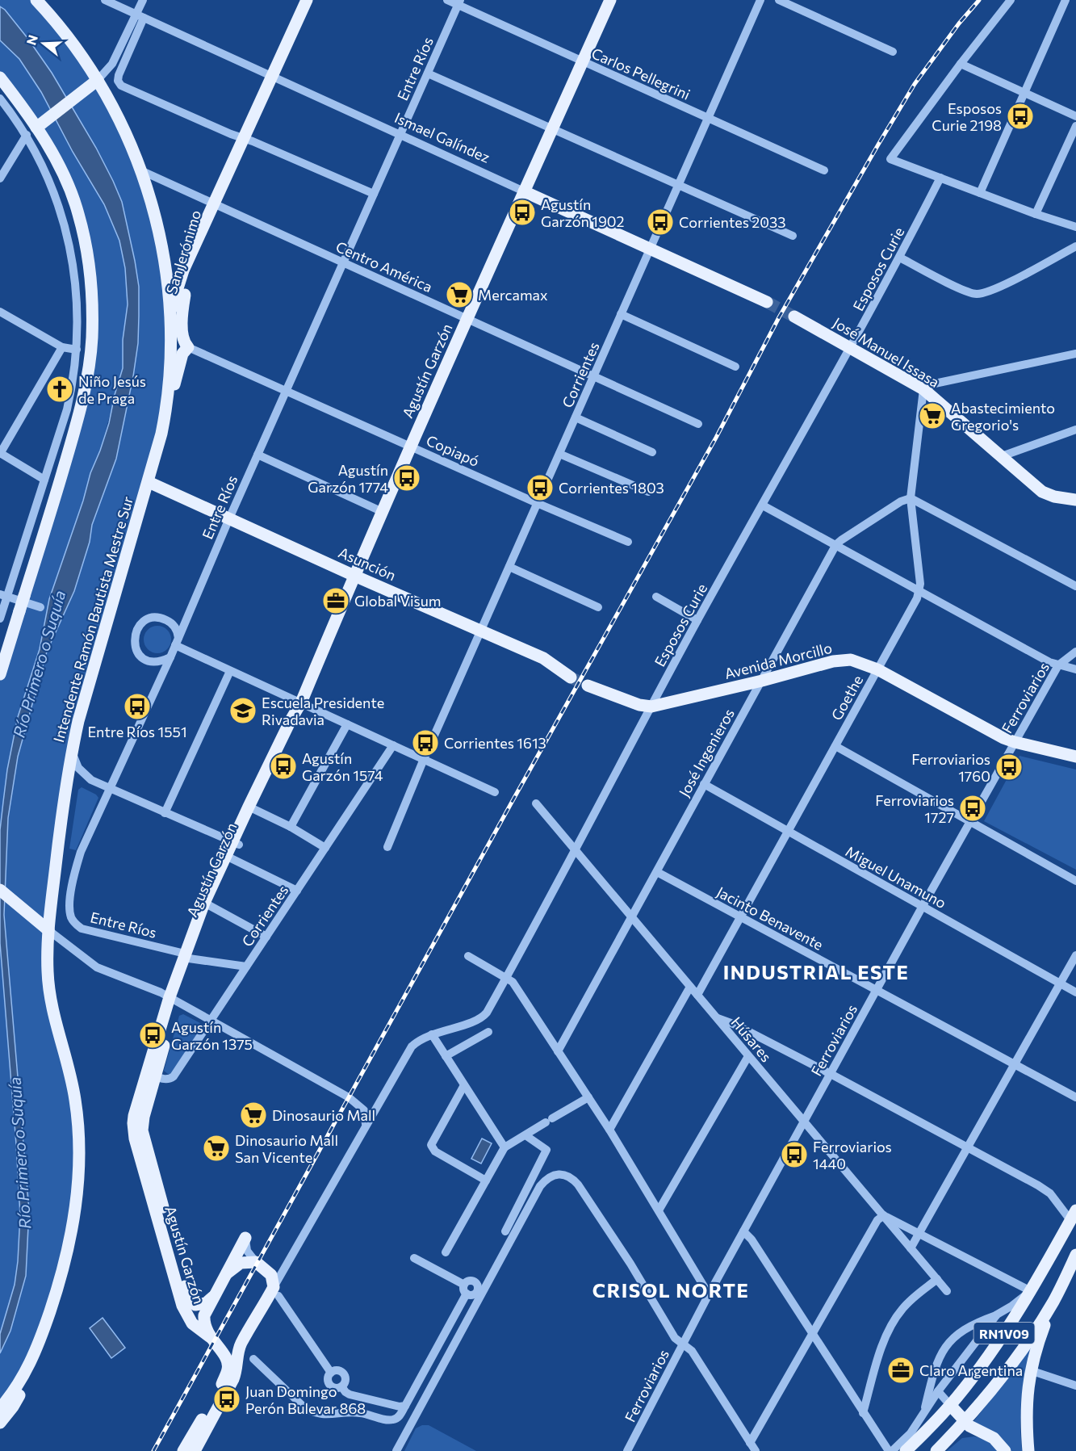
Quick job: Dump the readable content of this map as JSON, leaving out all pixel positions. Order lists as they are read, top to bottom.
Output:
{
  "streets": {
    "main road": [
      "Ismael Galíndez",
      "San Jerónimo",
      "José Manuel Issasa",
      "Agustín Garzón",
      "Asunción",
      "Intendente Ramón Bautista Mestre Sur",
      "Avenida Morcillo",
      "RN1V09"
    ],
    "street": [
      "Entre Ríos",
      "Carlos Pellegrini",
      "Centro América",
      "Esposos Curie",
      "Corrientes",
      "Copiapó",
      "Goethe",
      "Ferroviarios",
      "José Ingenieros",
      "Miguel Unamuno",
      "Jacinto Benavente",
      "Húsares"
    ]
  },
  "crossings": [
    ["Entre Ríos", "Carlos Pellegrini"],
    ["Entre Ríos", "Ismael Galíndez"],
    ["Entre Ríos", "Centro América"],
    ["Entre Ríos", "Agustín Garzón"],
    ["Entre Ríos", "Corrientes"],
    ["Entre Ríos", "Copiapó"],
    ["Entre Ríos", "Asunción"],
    ["Carlos Pellegrini", "Agustín Garzón"],
    ["Carlos Pellegrini", "Corrientes"],
    ["Ismael Galíndez", "San Jerónimo"],
    ["Ismael Galíndez", "Agustín Garzón"],
    ["Ismael Galíndez", "Corrientes"],
    ["San Jerónimo", "Centro América"],
    ["San Jerónimo", "Copiapó"],
    ["San Jerónimo", "Intendente Ramón Bautista Mestre Sur"],
    ["Centro América", "Agustín Garzón"],
    ["Centro América", "Corrientes"],
    ["Centro América", "Intendente Ramón Bautista Mestre Sur"],
    ["Esposos Curie", "José Manuel Issasa"],
    ["Esposos Curie", "Avenida Morcillo"],
    ["Esposos Curie", "Húsares"],
    ["Agustín Garzón", "Corrientes"],
    ["Agustín Garzón", "Copiapó"],
    ["Agustín Garzón", "Asunción"],
    ["Corrientes", "Copiapó"],
    ["Corrientes", "Asunción"],
    ["Asunción", "Intendente Ramón Bautista Mestre Sur"],
    ["Avenida Morcillo", "Goethe"],
    ["Avenida Morcillo", "Ferroviarios"],
    ["Avenida Morcillo", "José Ingenieros"],
    ["Goethe", "Miguel Unamuno"],
    ["Goethe", "Jacinto Benavente"],
    ["Goethe", "Húsares"],
    ["Ferroviarios", "Miguel Unamuno"],
    ["Ferroviarios", "Jacinto Benavente"],
    ["Ferroviarios", "Húsares"],
    ["José Ingenieros", "Miguel Unamuno"],
    ["José Ingenieros", "Jacinto Benavente"],
    ["José Ingenieros", "Húsares"]
  ],
  "districts": ["INDUSTRIAL ESTE", "CRISOL NORTE"],
  "water": ["Río Primero o Suquía"],
  "places": {
    "bus stop": [
      "Esposos Curie 2198",
      "Agustín Garzón 1902",
      "Corrientes 2033",
      "Agustín Garzón 1774",
      "Corrientes 1803",
      "Entre Ríos 1551",
      "Corrientes 1613",
      "Agustín Garzón 1574",
      "Ferroviarios 1760",
      "Ferroviarios 1727",
      "Agustín Garzón 1375",
      "Ferroviarios 1440",
      "Juan Domingo Perón Bulevar 868"
    ],
    "supermarket": [
      "Mercamax",
      "Abastecimiento Gregorio's",
      "Dinosaurio Mall",
      "Dinosaurio Mall San Vicente"
    ],
    "church": ["Niño Jesús de Praga"],
    "office": ["Global Visum", "Claro Argentina"],
    "school or university": ["Escuela Presidente Rivadavia"]
  },
  "north": "left"
}
